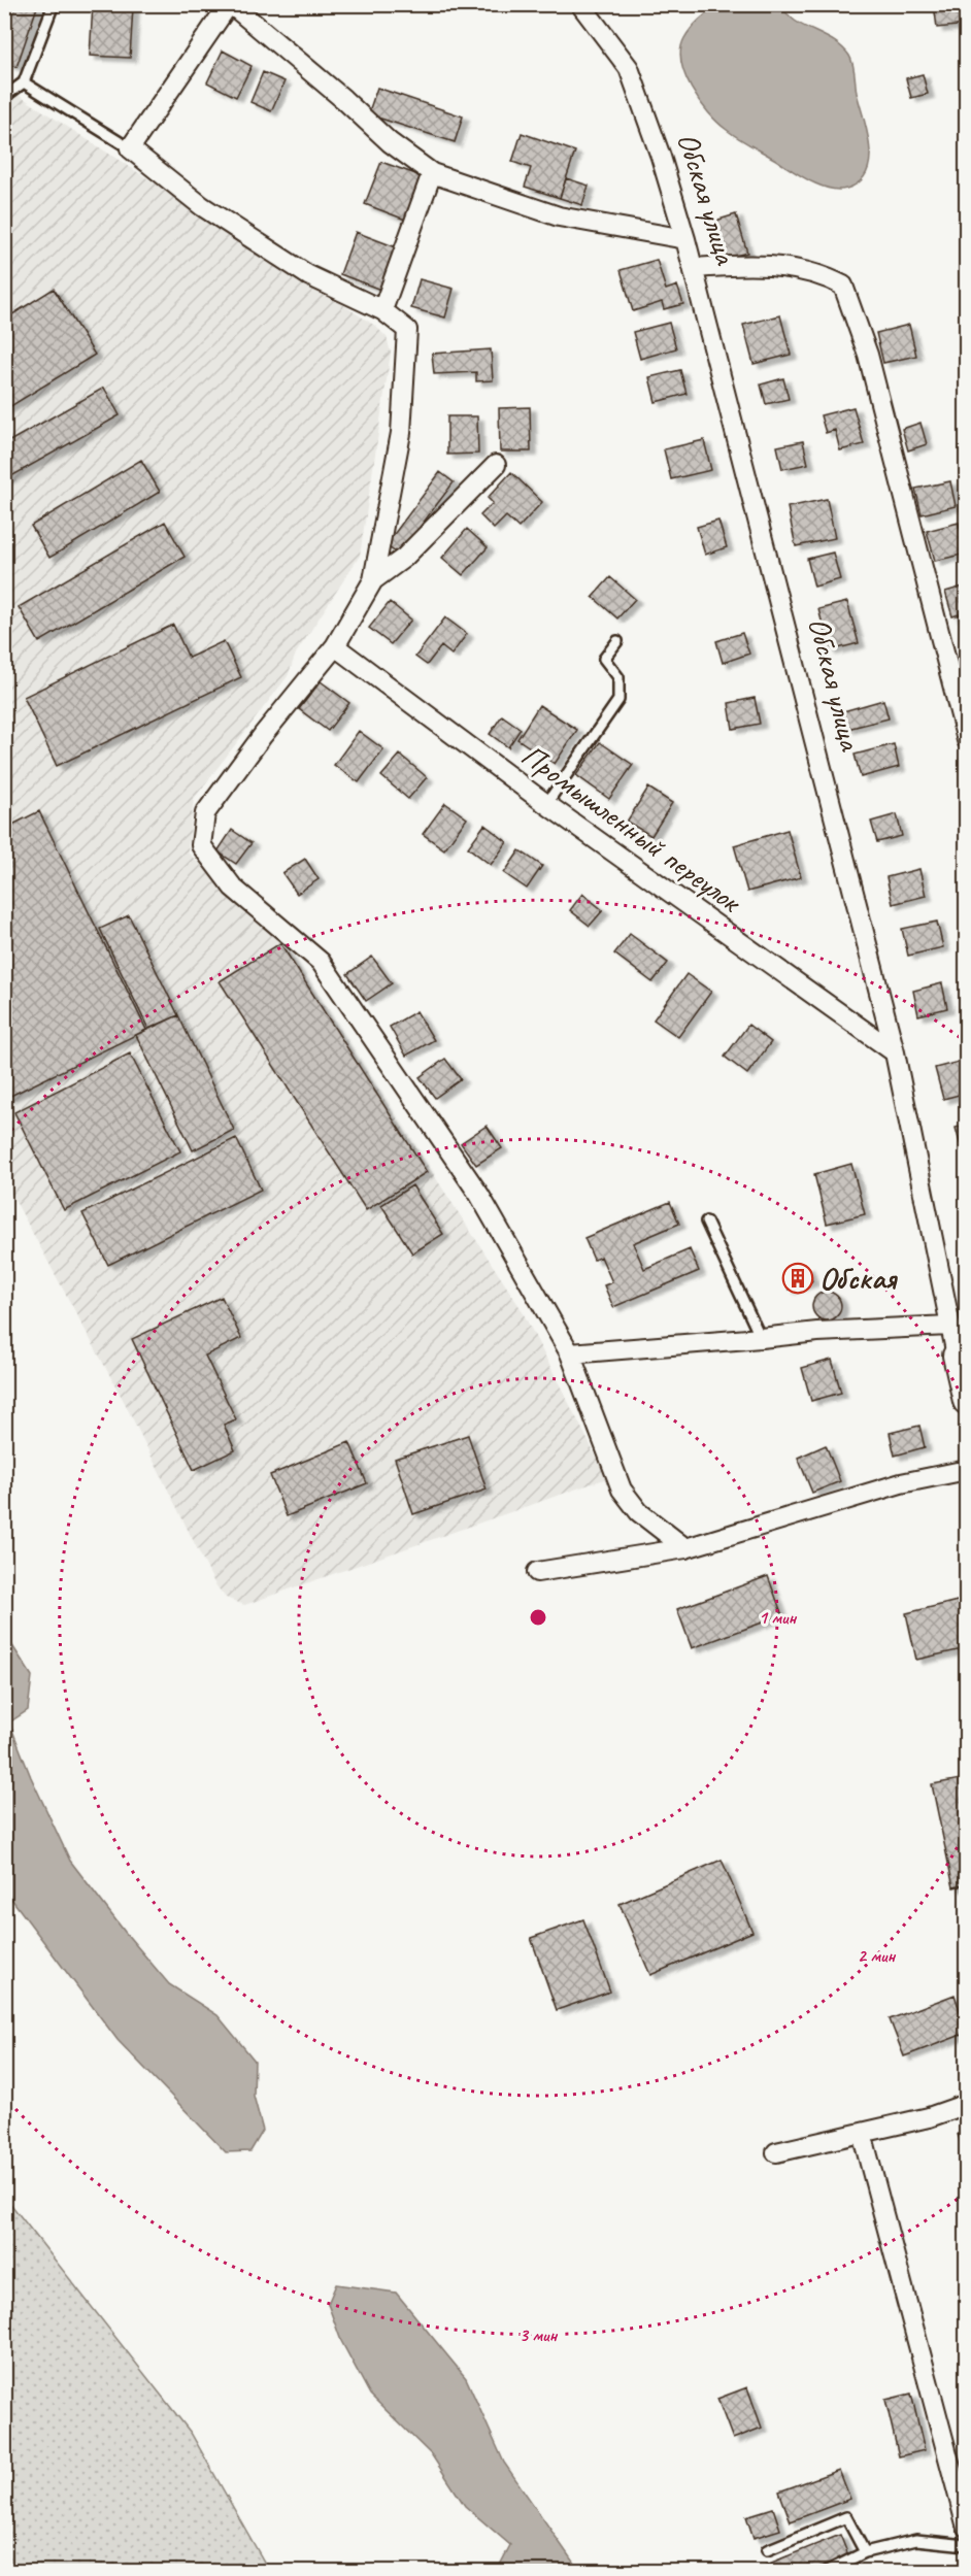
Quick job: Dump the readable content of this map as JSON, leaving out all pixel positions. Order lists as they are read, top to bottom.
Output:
{
  "streets": {
    "street": ["Обская улица", "Промышленный переулок"]
  },
  "crossings": [
    ["Обская улица", "Промышленный переулок"]
  ],
  "places": {
    "building": ["Обская"]
  },
  "rings": ["1 мин", "2 мин", "3 мин"]
}
